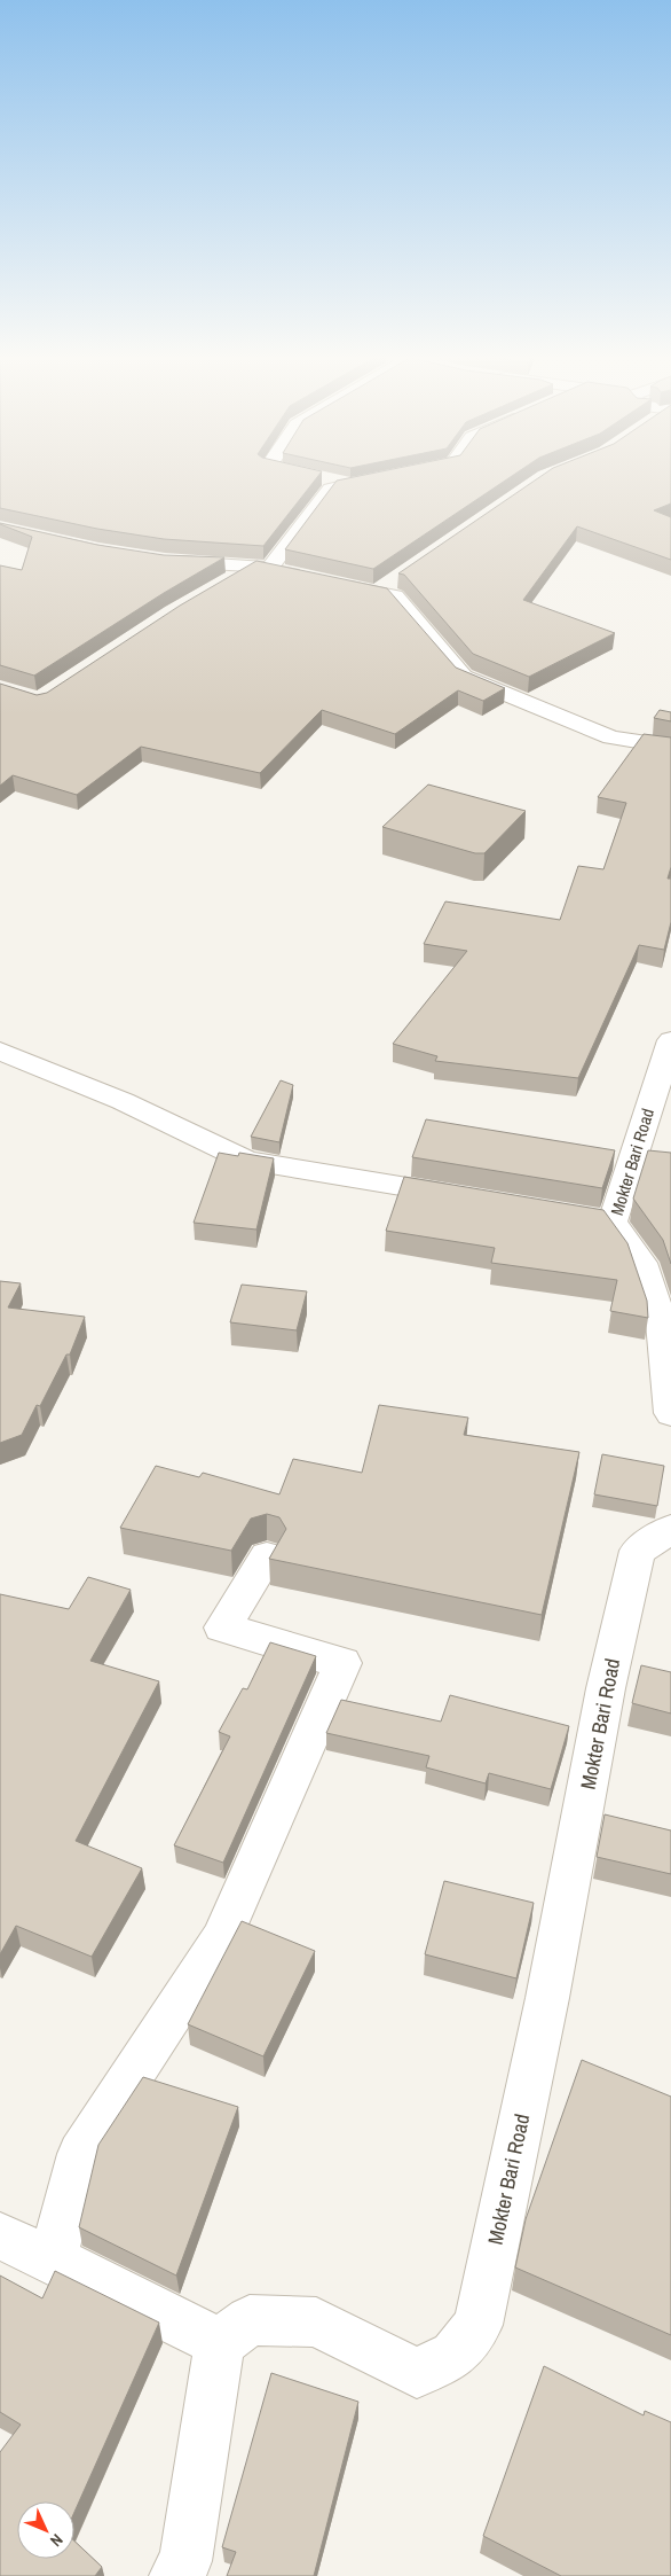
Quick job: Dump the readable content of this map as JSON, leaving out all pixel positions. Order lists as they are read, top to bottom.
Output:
{
  "streets": {
    "street": ["Mokter Bari Road"]
  },
  "north": "bottom right"
}
